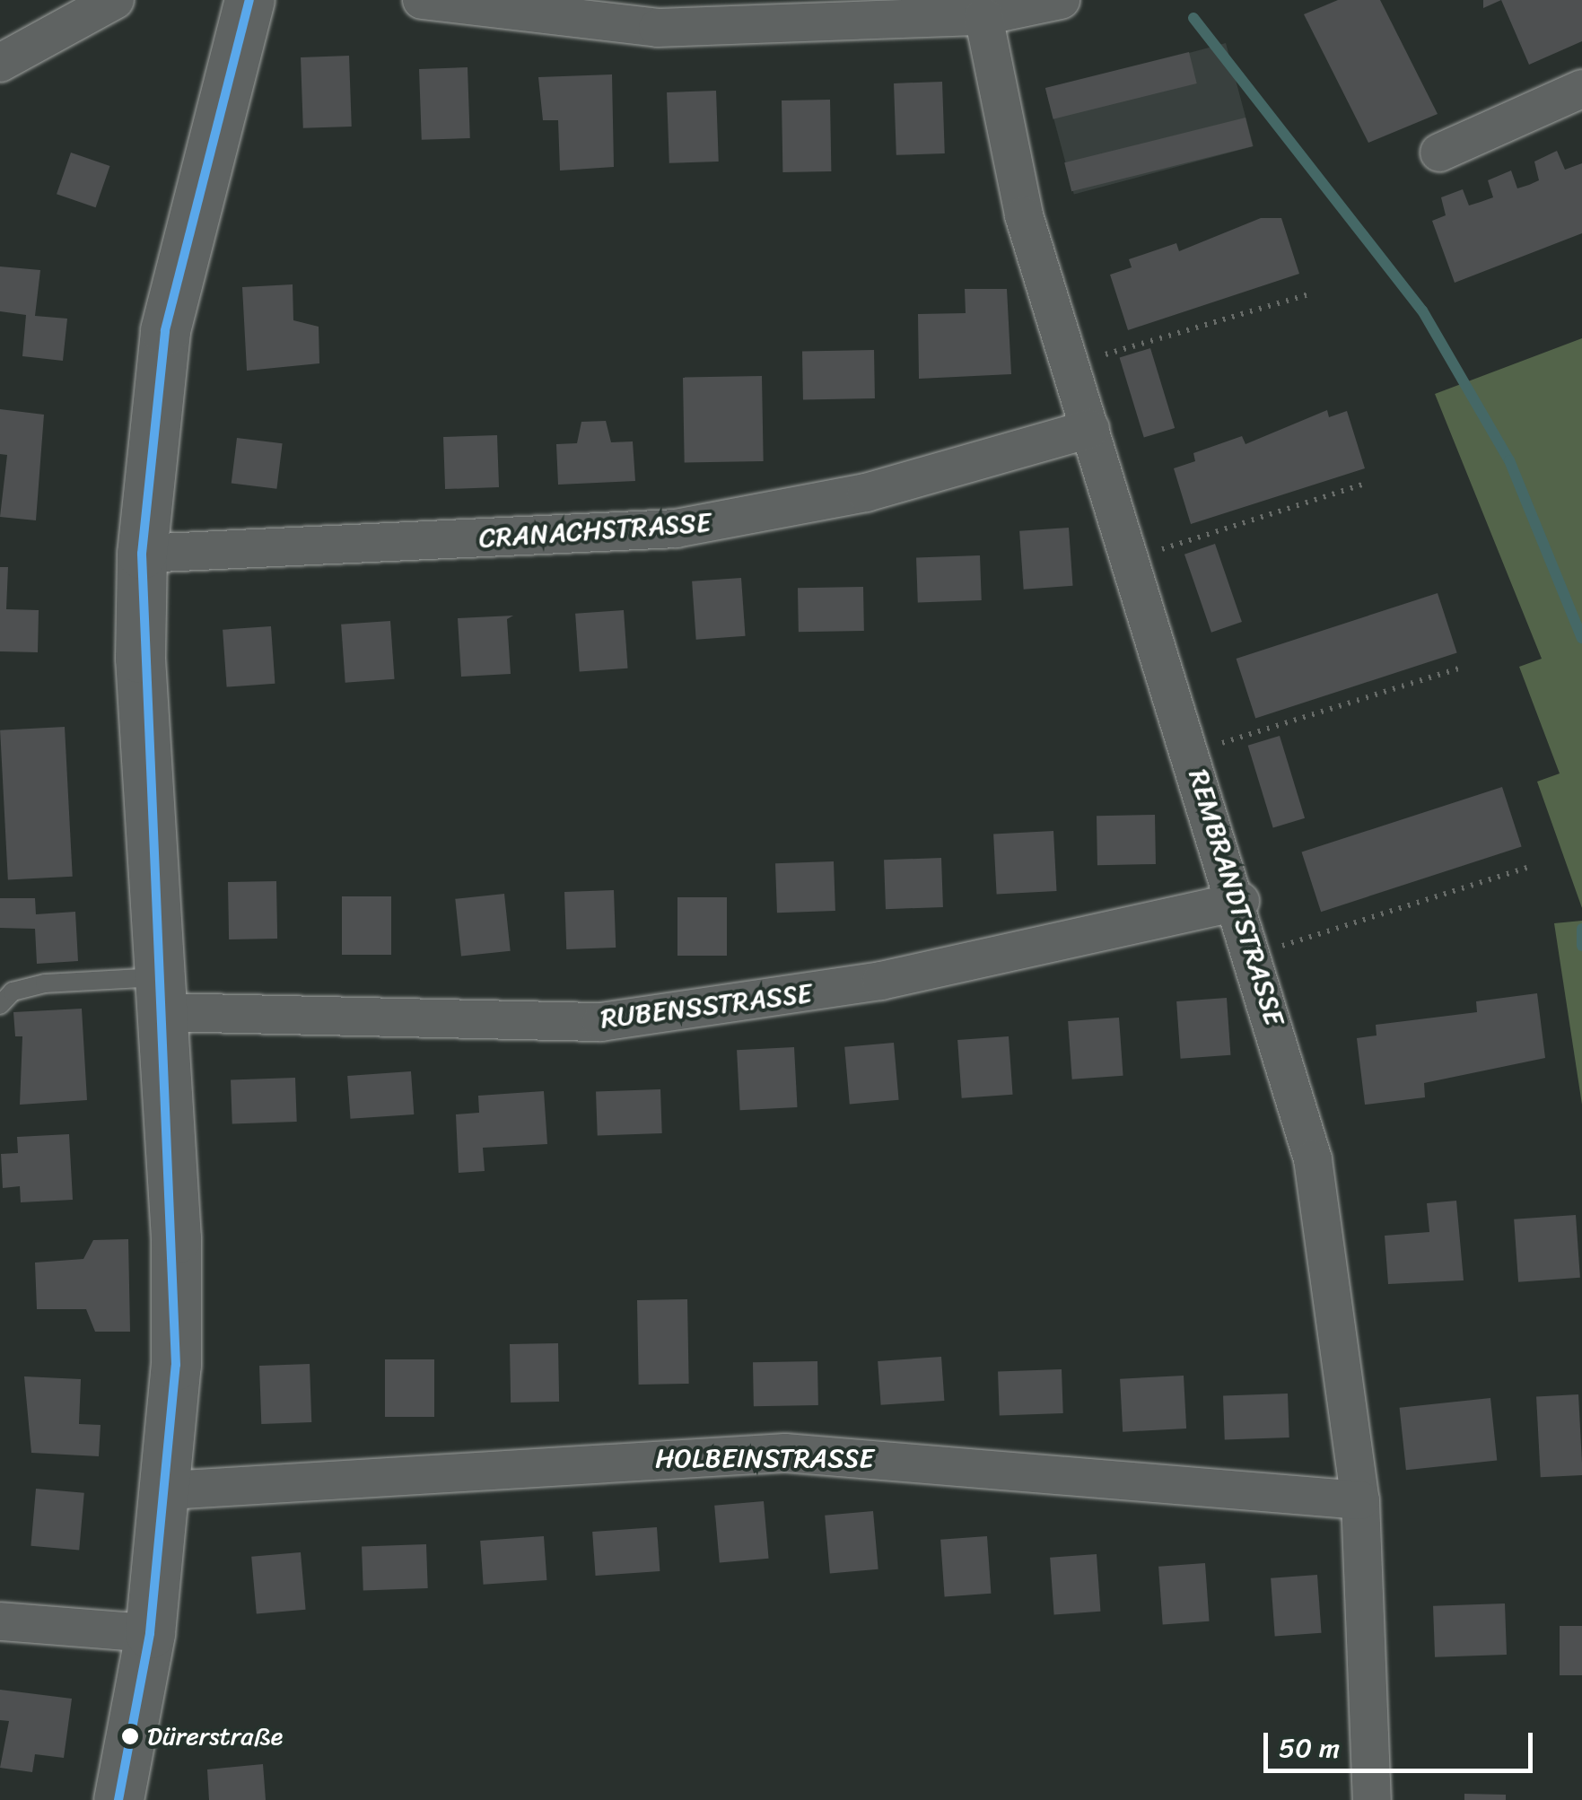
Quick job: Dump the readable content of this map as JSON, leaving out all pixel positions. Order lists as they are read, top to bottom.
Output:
{
  "streets": {
    "street": [
      "CRANACHSTRASSE",
      "REMBRANDTSTRASSE",
      "RUBENSSTRASSE",
      "HOLBEINSTRASSE"
    ]
  },
  "crossings": [
    ["CRANACHSTRASSE", "REMBRANDTSTRASSE"],
    ["REMBRANDTSTRASSE", "RUBENSSTRASSE"],
    ["REMBRANDTSTRASSE", "HOLBEINSTRASSE"]
  ],
  "places": ["Dürerstraße"],
  "scale_bar": "50 m"
}
